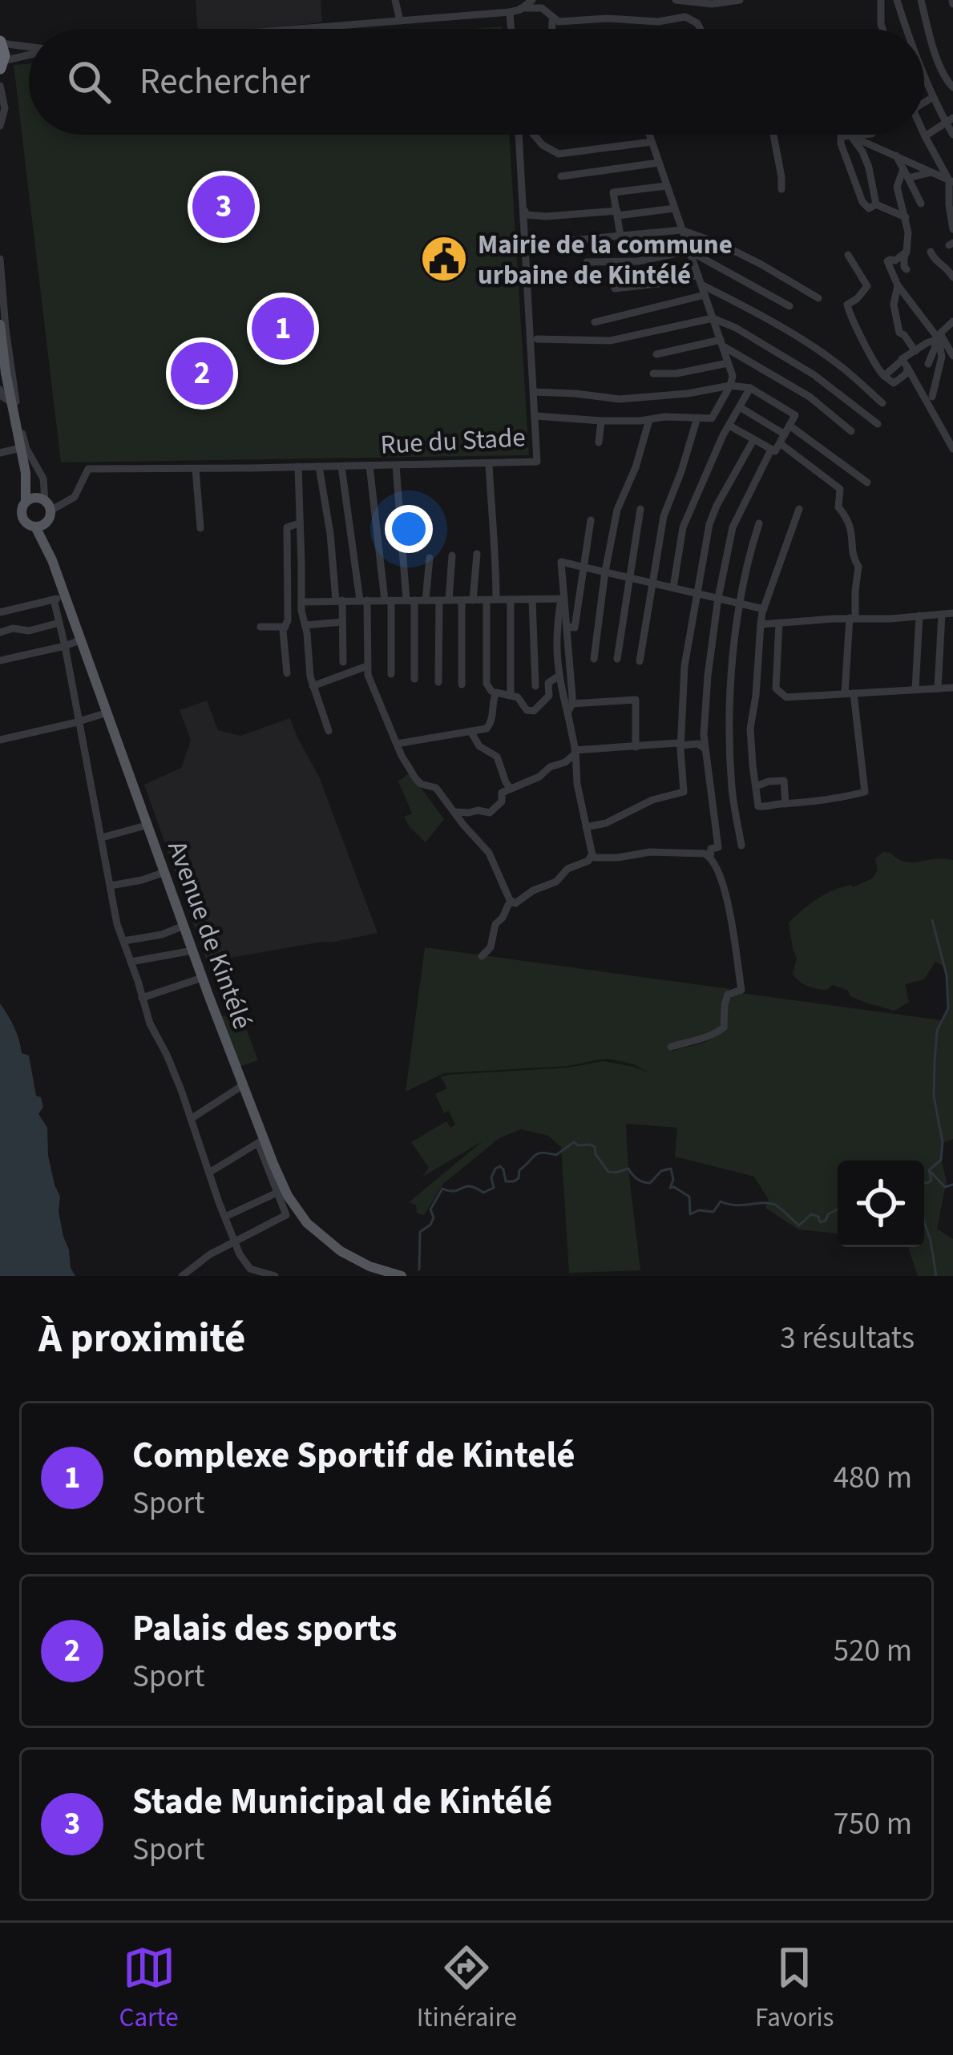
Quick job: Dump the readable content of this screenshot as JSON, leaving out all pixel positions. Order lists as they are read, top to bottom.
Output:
{
  "streets": {
    "main road": ["Avenue de Kintélé"],
    "street": ["Rue du Stade"]
  },
  "crossings": [
    ["Rue du Stade", "Avenue de Kintélé"]
  ],
  "places": {
    "public building": ["Mairie de la commune urbaine de Kintélé"]
  },
  "page": {
    "search": "Rechercher",
    "pins": ["3", "1", "2"],
    "heading": ["À proximité", "3 résultats"],
    "list": [
      {
        "mark": "1",
        "name": "Complexe Sportif de Kintelé",
        "note": "Sport",
        "value": "480 m"
      },
      {
        "mark": "2",
        "name": "Palais des sports",
        "note": "Sport",
        "value": "520 m"
      },
      {
        "mark": "3",
        "name": "Stade Municipal de Kintélé",
        "note": "Sport",
        "value": "750 m"
      }
    ],
    "nav": ["Carte", "Itinéraire", "Favoris"]
  }
}
